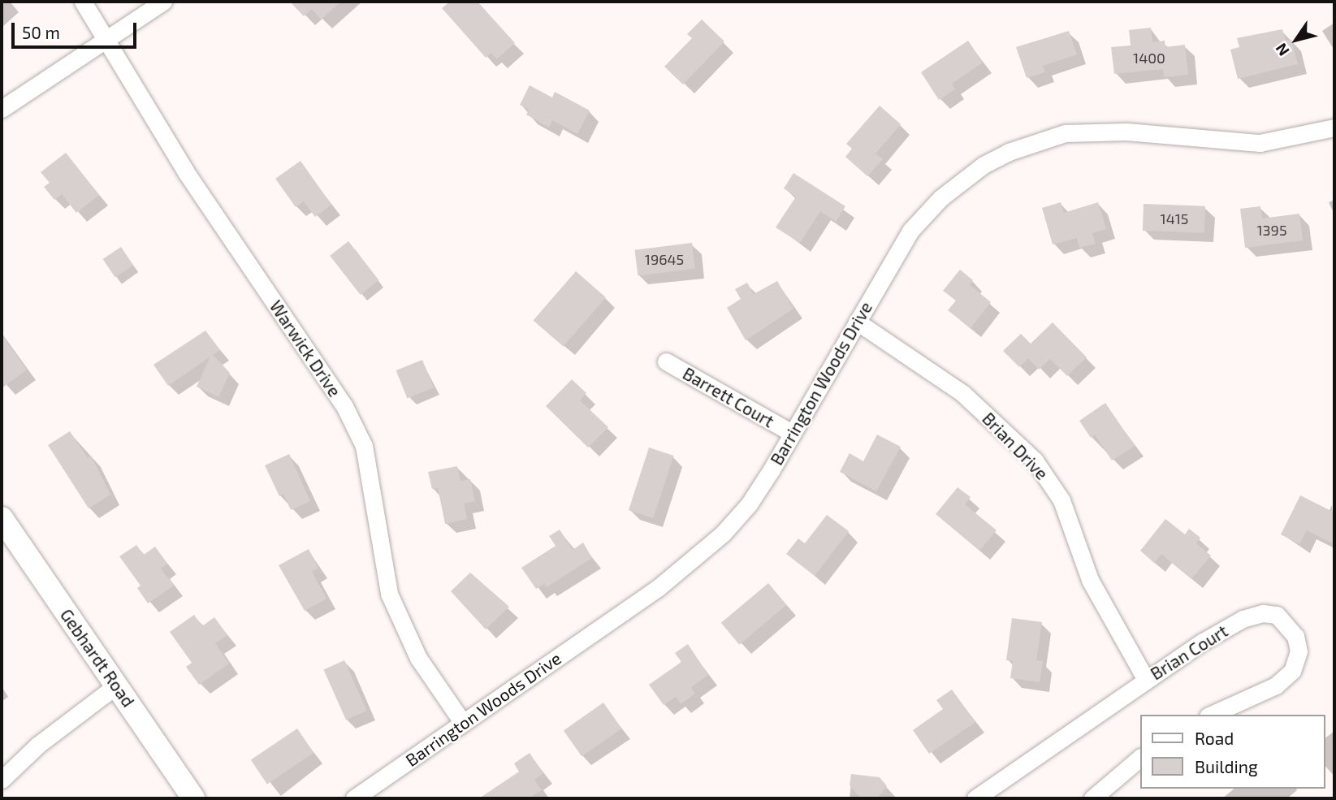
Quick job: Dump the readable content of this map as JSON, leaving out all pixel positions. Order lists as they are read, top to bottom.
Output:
{
  "streets": {
    "street": [
      "Warwick Drive",
      "Barrington Woods Drive",
      "Barrett Court",
      "Brian Drive",
      "Brian Court",
      "Gebhardt Road"
    ]
  },
  "crossings": [
    ["Warwick Drive", "Barrington Woods Drive"],
    ["Barrington Woods Drive", "Barrett Court"],
    ["Barrington Woods Drive", "Brian Drive"],
    ["Brian Drive", "Brian Court"]
  ],
  "house_numbers": [
    "1400",
    "1415",
    "1395",
    "19645"
  ],
  "legend": ["Road", "Building"],
  "scale_bar": "50 m",
  "north": "bottom left"
}
